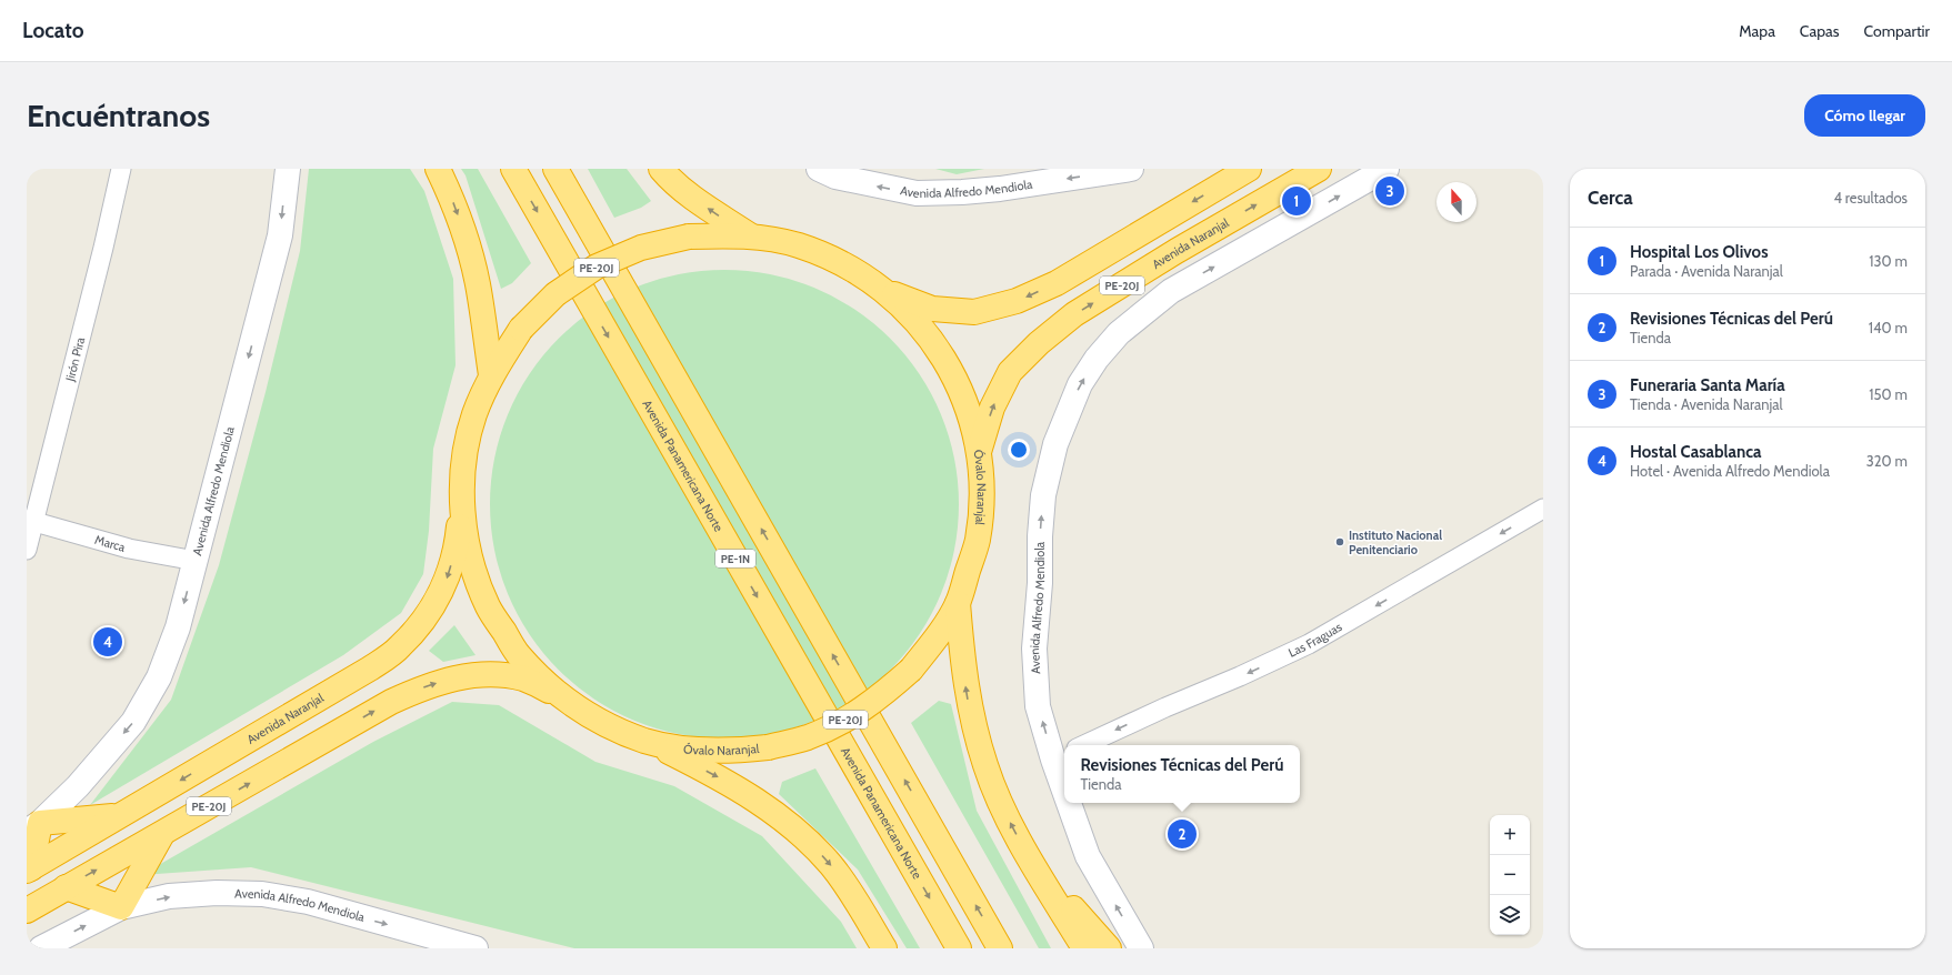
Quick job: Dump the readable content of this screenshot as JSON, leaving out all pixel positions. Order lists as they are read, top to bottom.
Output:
{
  "streets": {
    "highway": [
      "Avenida Naranjal",
      "PE-20J",
      "Avenida Panamericana Norte",
      "Óvalo Naranjal",
      "PE-1N"
    ],
    "main road": ["Avenida Alfredo Mendiola"],
    "street": ["Jirón Pira", "Marca", "Las Fraguas"]
  },
  "crossings": [
    ["Avenida Alfredo Mendiola", "Marca"],
    ["Avenida Naranjal", "Óvalo Naranjal"],
    ["PE-20J", "Óvalo Naranjal"],
    ["Jirón Pira", "Marca"]
  ],
  "one_way": ["Las Fraguas"],
  "places": ["Instituto Nacional Penitenciario"],
  "north": "top",
  "page": {
    "header": "Locato",
    "nav": ["Mapa", "Capas", "Compartir"],
    "buttons": "Cómo llegar",
    "title": "Encuéntranos",
    "heading": ["Cerca", "4 resultados"],
    "pins": [
      "3",
      "1",
      "4",
      "2"
    ],
    "list": [
      {
        "mark": "1",
        "name": "Hospital Los Olivos",
        "note": "Parada · Avenida Naranjal",
        "value": "130 m"
      },
      {
        "mark": "2",
        "name": "Revisiones Técnicas del Perú",
        "note": "Tienda",
        "value": "140 m"
      },
      {
        "mark": "3",
        "name": "Funeraria Santa María",
        "note": "Tienda · Avenida Naranjal",
        "value": "150 m"
      },
      {
        "mark": "4",
        "name": "Hostal Casablanca",
        "note": "Hotel · Avenida Alfredo Mendiola",
        "value": "320 m"
      }
    ],
    "popup": ["Revisiones Técnicas del Perú", "Tienda"],
    "map_buttons": ["+", "−"]
  }
}
